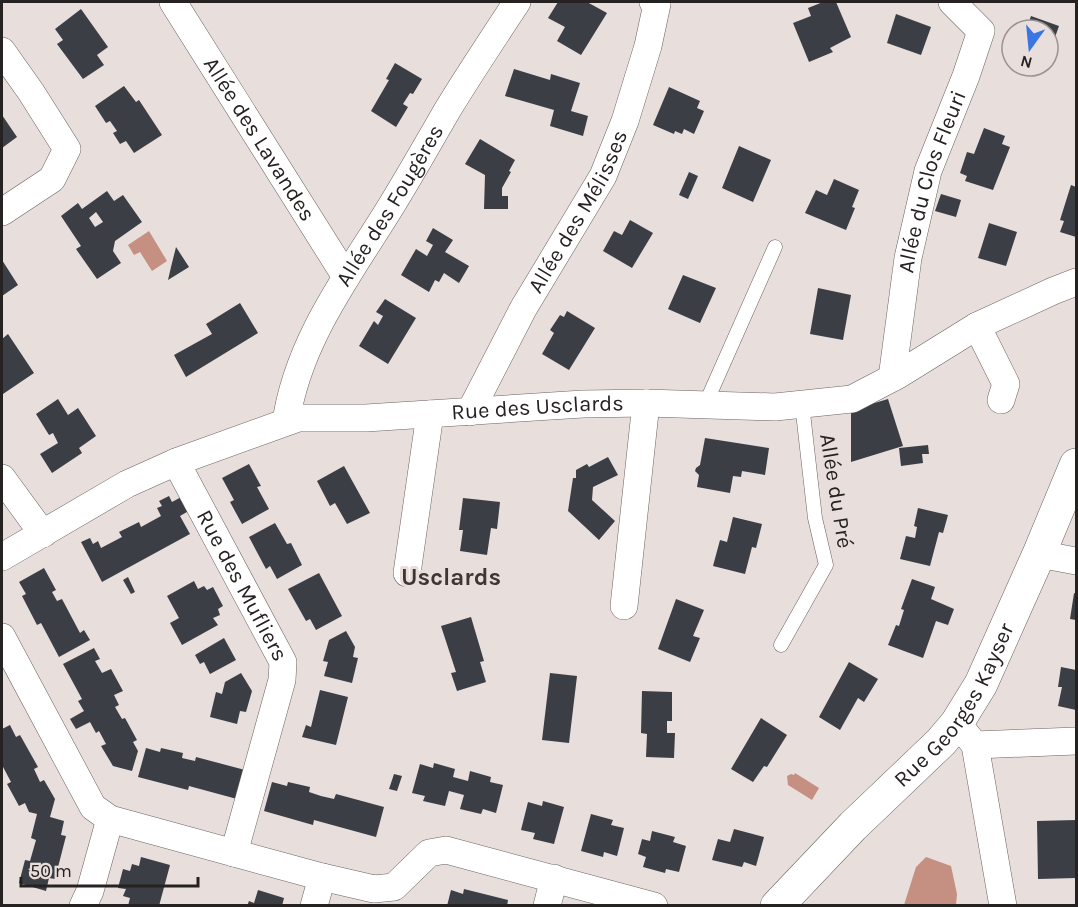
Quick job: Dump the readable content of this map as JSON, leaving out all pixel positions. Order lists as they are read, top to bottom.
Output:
{
  "streets": {
    "street": [
      "Allée des Lavandes",
      "Allée du Clos Fleuri",
      "Allée des Fougères",
      "Allée des Mélisses",
      "Rue des Usclards",
      "Rue des Mufliers",
      "Rue Georges Kayser"
    ],
    "lane": ["Allée du Pré"]
  },
  "crossings": [
    ["Allée des Lavandes", "Allée des Fougères"],
    ["Allée du Clos Fleuri", "Rue des Usclards"],
    ["Allée des Fougères", "Rue des Usclards"],
    ["Allée des Mélisses", "Rue des Usclards"],
    ["Rue des Usclards", "Allée du Pré"],
    ["Rue des Usclards", "Rue des Mufliers"]
  ],
  "districts": ["Usclards"],
  "scale_bar": "50 m",
  "north": "bottom"
}
